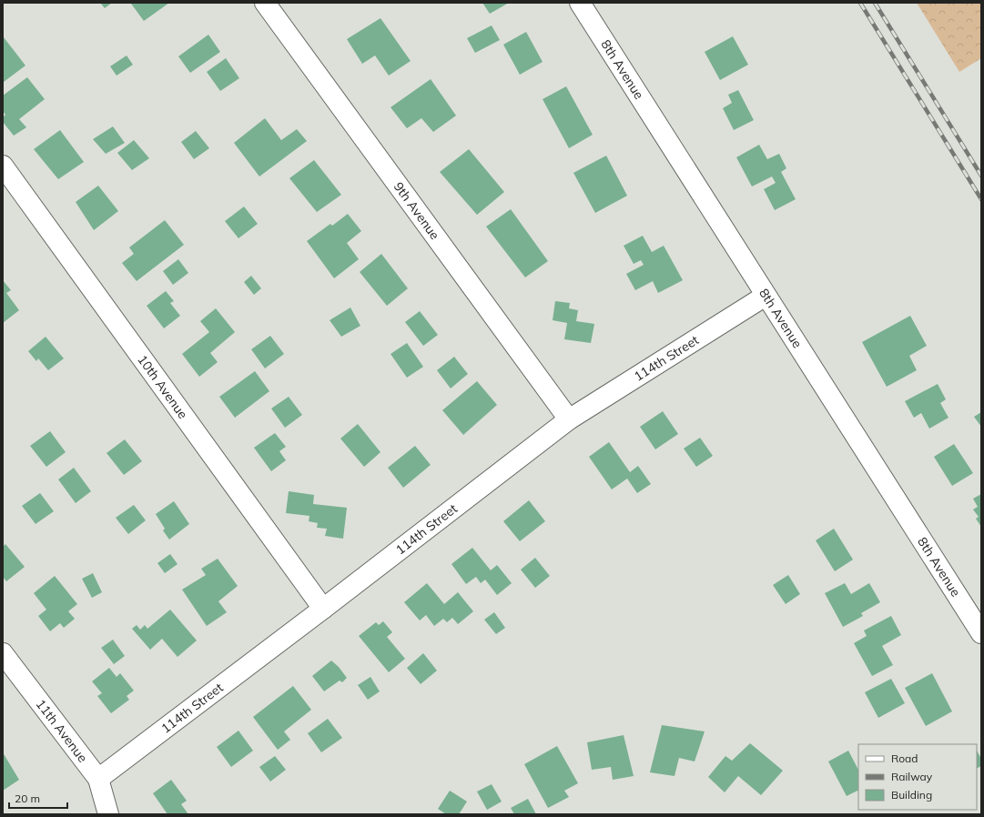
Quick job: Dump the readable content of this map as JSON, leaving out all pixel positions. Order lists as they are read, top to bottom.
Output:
{
  "streets": {
    "street": [
      "8th Avenue",
      "9th Avenue",
      "114th Street",
      "10th Avenue",
      "11th Avenue"
    ]
  },
  "crossings": [
    ["8th Avenue", "114th Street"],
    ["9th Avenue", "114th Street"],
    ["114th Street", "10th Avenue"],
    ["114th Street", "11th Avenue"]
  ],
  "legend": ["Road", "Railway", "Building"],
  "scale_bar": "20 m"
}
